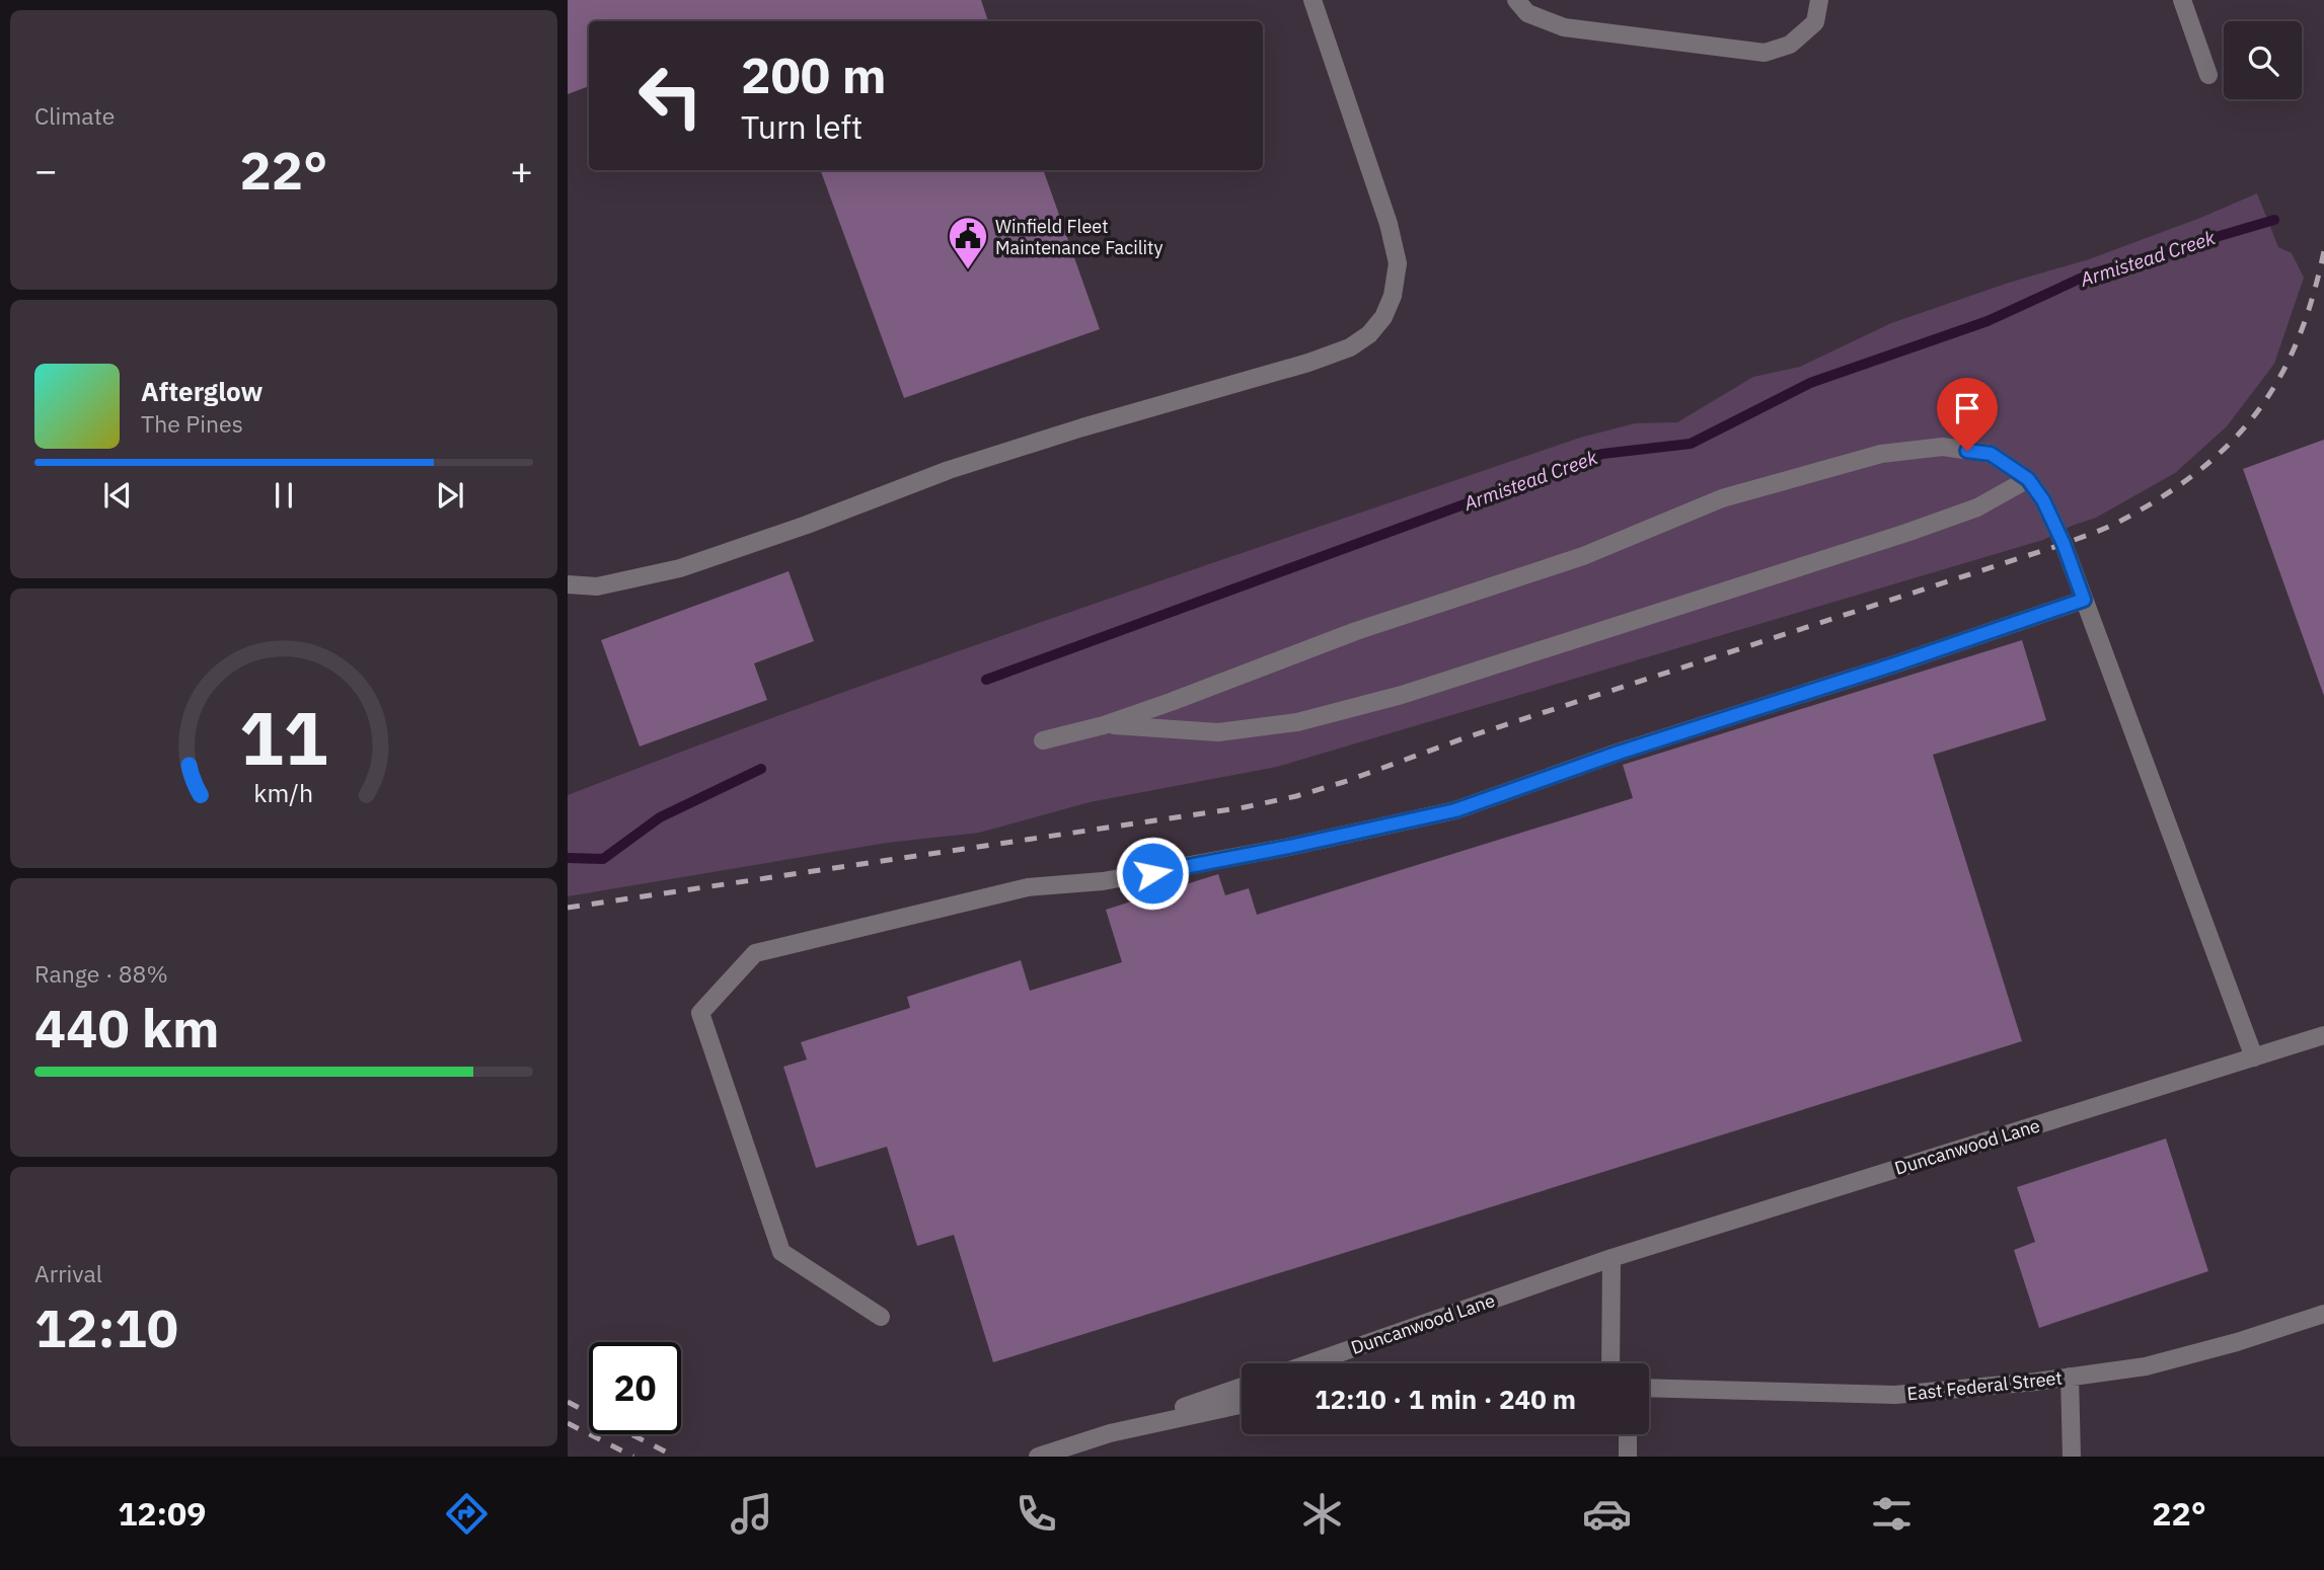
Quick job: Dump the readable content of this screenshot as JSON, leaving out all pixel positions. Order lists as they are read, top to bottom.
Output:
{
  "streets": {
    "street": ["Duncanwood Lane", "East Federal Street"]
  },
  "water": ["Armistead Creek"],
  "places": {
    "public building": ["Winfield Fleet Maintenance Facility"]
  },
  "page": {
    "tile": [
      "Climate",
      ["Range · 88%", "440 km"],
      ["Arrival", "12:10"]
    ],
    "turn": ["200 m", "Turn left"],
    "heat": ["−", "22°", "+"],
    "song": ["Afterglow", "The Pines"],
    "limit": "20",
    "trip": "12:10 · 1 min · 240 m",
    "tabs": ["12:09", "22°"],
    "gauge": ["11", "km/h"]
  }
}
